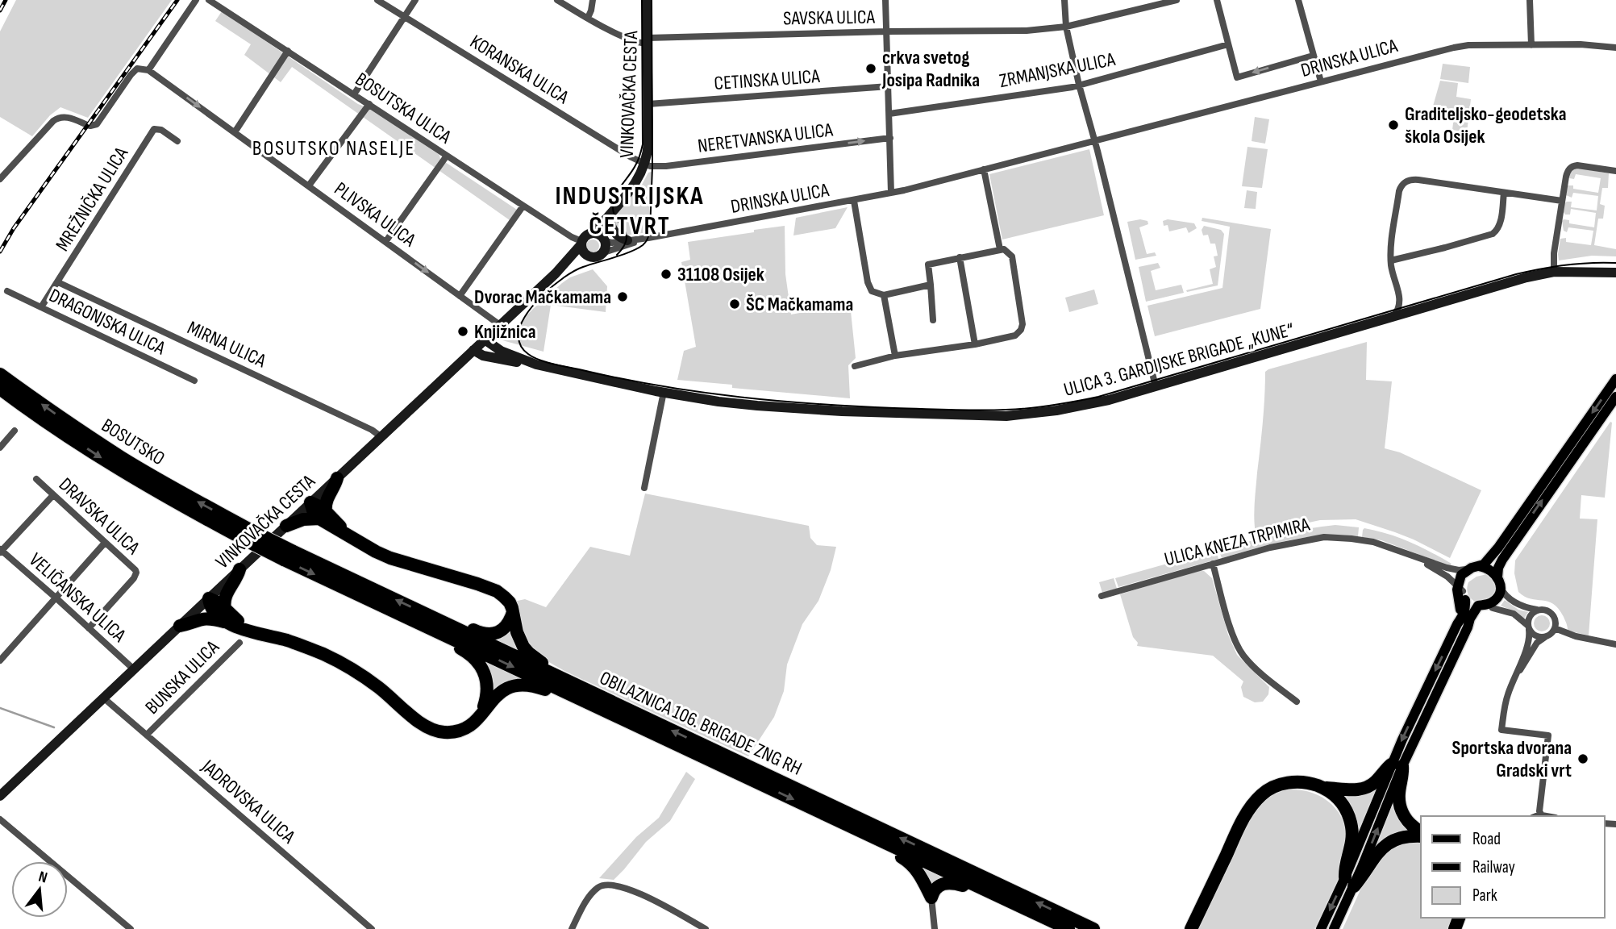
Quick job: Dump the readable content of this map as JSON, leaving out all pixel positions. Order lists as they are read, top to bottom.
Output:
{
  "streets": {
    "highway": ["BOSUTSKO", "OBILAZNICA 106. BRIGADE ZNG RH"],
    "street": [
      "SAVSKA ULICA",
      "DRINSKA ULICA",
      "KORANSKA ULICA",
      "ZRMANJSKA ULICA",
      "CETINSKA ULICA",
      "VINKOVAČKA CESTA",
      "BOSUTSKA ULICA",
      "NERETVANSKA ULICA",
      "MREŽNIČKA ULICA",
      "PLIVSKA ULICA",
      "DRAGONJSKA ULICA",
      "MIRNA ULICA",
      "ULICA 3. GARDIJSKE BRIGADE „KUNE“",
      "DRAVSKA ULICA",
      "ULICA KNEZA TRPIMIRA",
      "VELIČANSKA ULICA",
      "BUNSKA ULICA",
      "JADROVSKA ULICA"
    ]
  },
  "crossings": [
    ["SAVSKA ULICA", "VINKOVAČKA CESTA"],
    ["DRINSKA ULICA", "VINKOVAČKA CESTA"],
    ["DRINSKA ULICA", "BOSUTSKA ULICA"],
    ["KORANSKA ULICA", "VINKOVAČKA CESTA"],
    ["KORANSKA ULICA", "NERETVANSKA ULICA"],
    ["CETINSKA ULICA", "VINKOVAČKA CESTA"],
    ["VINKOVAČKA CESTA", "BOSUTSKA ULICA"],
    ["VINKOVAČKA CESTA", "NERETVANSKA ULICA"],
    ["VINKOVAČKA CESTA", "PLIVSKA ULICA"],
    ["VINKOVAČKA CESTA", "MIRNA ULICA"],
    ["VINKOVAČKA CESTA", "ULICA 3. GARDIJSKE BRIGADE „KUNE“"],
    ["VINKOVAČKA CESTA", "VELIČANSKA ULICA"],
    ["VINKOVAČKA CESTA", "JADROVSKA ULICA"],
    ["MREŽNIČKA ULICA", "DRAGONJSKA ULICA"],
    ["MREŽNIČKA ULICA", "MIRNA ULICA"],
    ["DRAVSKA ULICA", "VELIČANSKA ULICA"],
    ["BUNSKA ULICA", "JADROVSKA ULICA"]
  ],
  "one_way": ["NERETVANSKA ULICA", "PLIVSKA ULICA"],
  "districts": ["BOSUTSKO NASELJE", "INDUSTRIJSKA ČETVRT"],
  "places": [
    "crkva svetog Josipa Radnika",
    "Graditeljsko-geodetska škola Osijek",
    "31108 Osijek",
    "Dvorac Mačkamama",
    "ŠC Mačkamama",
    "Knjižnica",
    "Sportska dvorana Gradski vrt"
  ],
  "legend": ["Road", "Railway", "Park"],
  "north": "top"
}
